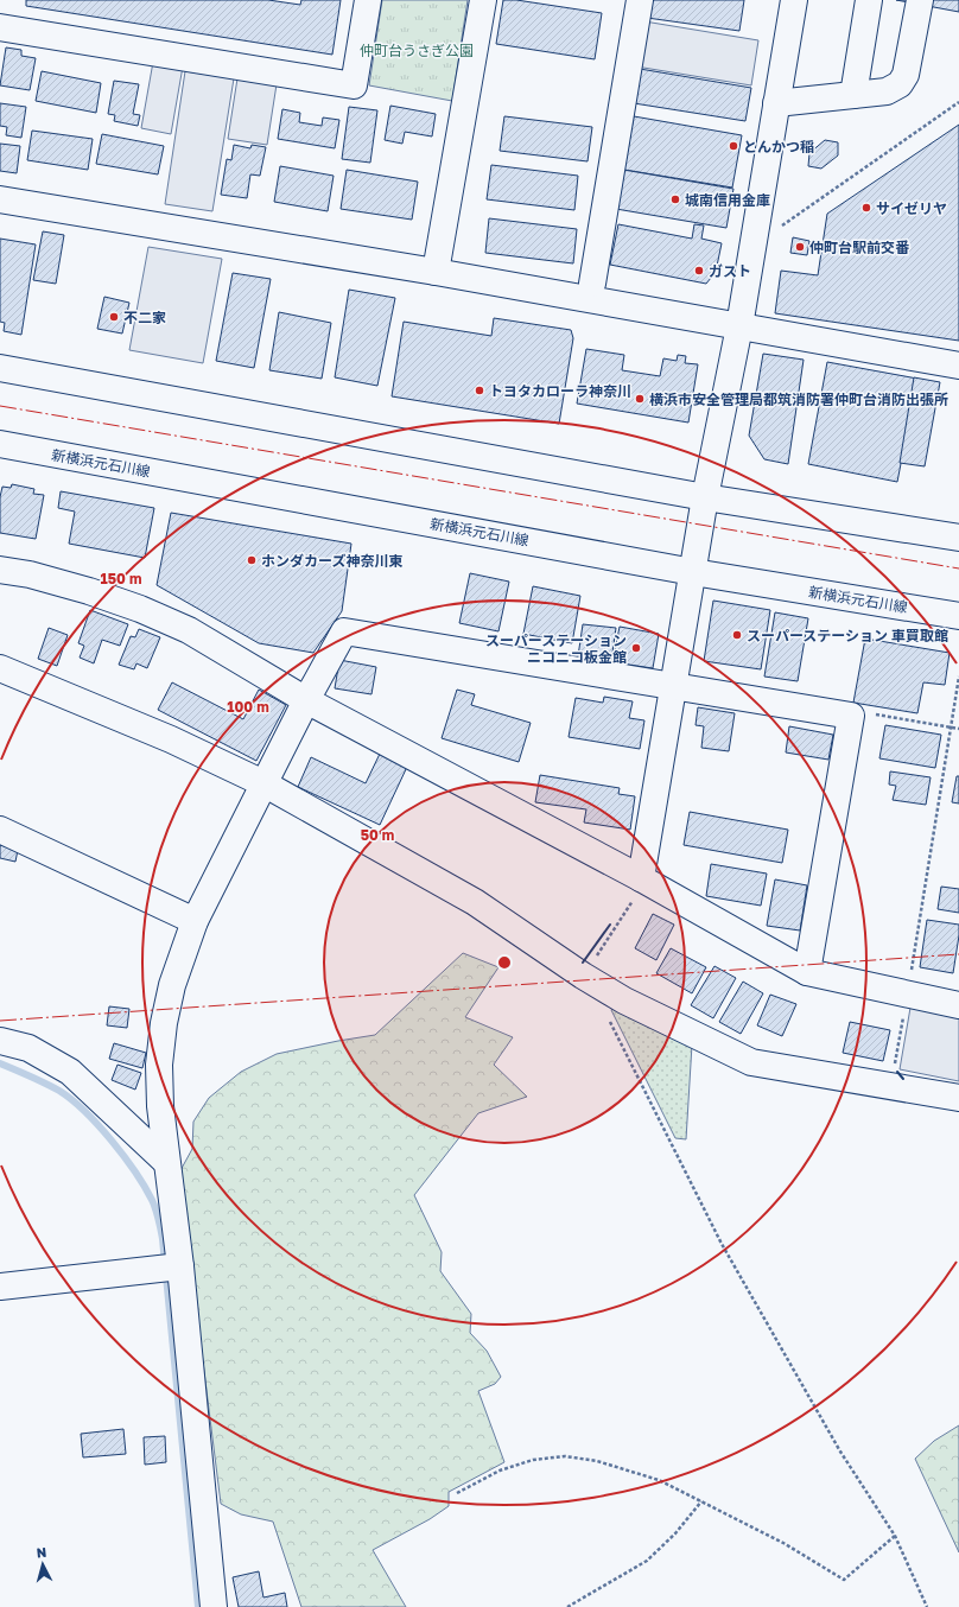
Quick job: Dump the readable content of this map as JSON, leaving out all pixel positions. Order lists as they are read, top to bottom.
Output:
{
  "streets": {
    "street": ["新横浜元石川線"]
  },
  "parks": ["仲町台うさぎ公園"],
  "places": [
    "とんかつ稲",
    "城南信用金庫",
    "サイゼリヤ",
    "仲町台駅前交番",
    "ガスト",
    "不二家",
    "トヨタカローラ神奈川",
    "横浜市安全管理局都筑消防署仲町台消防出張所",
    "ホンダカーズ神奈川東",
    "スーパーステーション 車買取館",
    "スーパーステーション ニコニコ板金館"
  ],
  "north": "top",
  "rings": ["150 m", "100 m", "50 m"]
}
